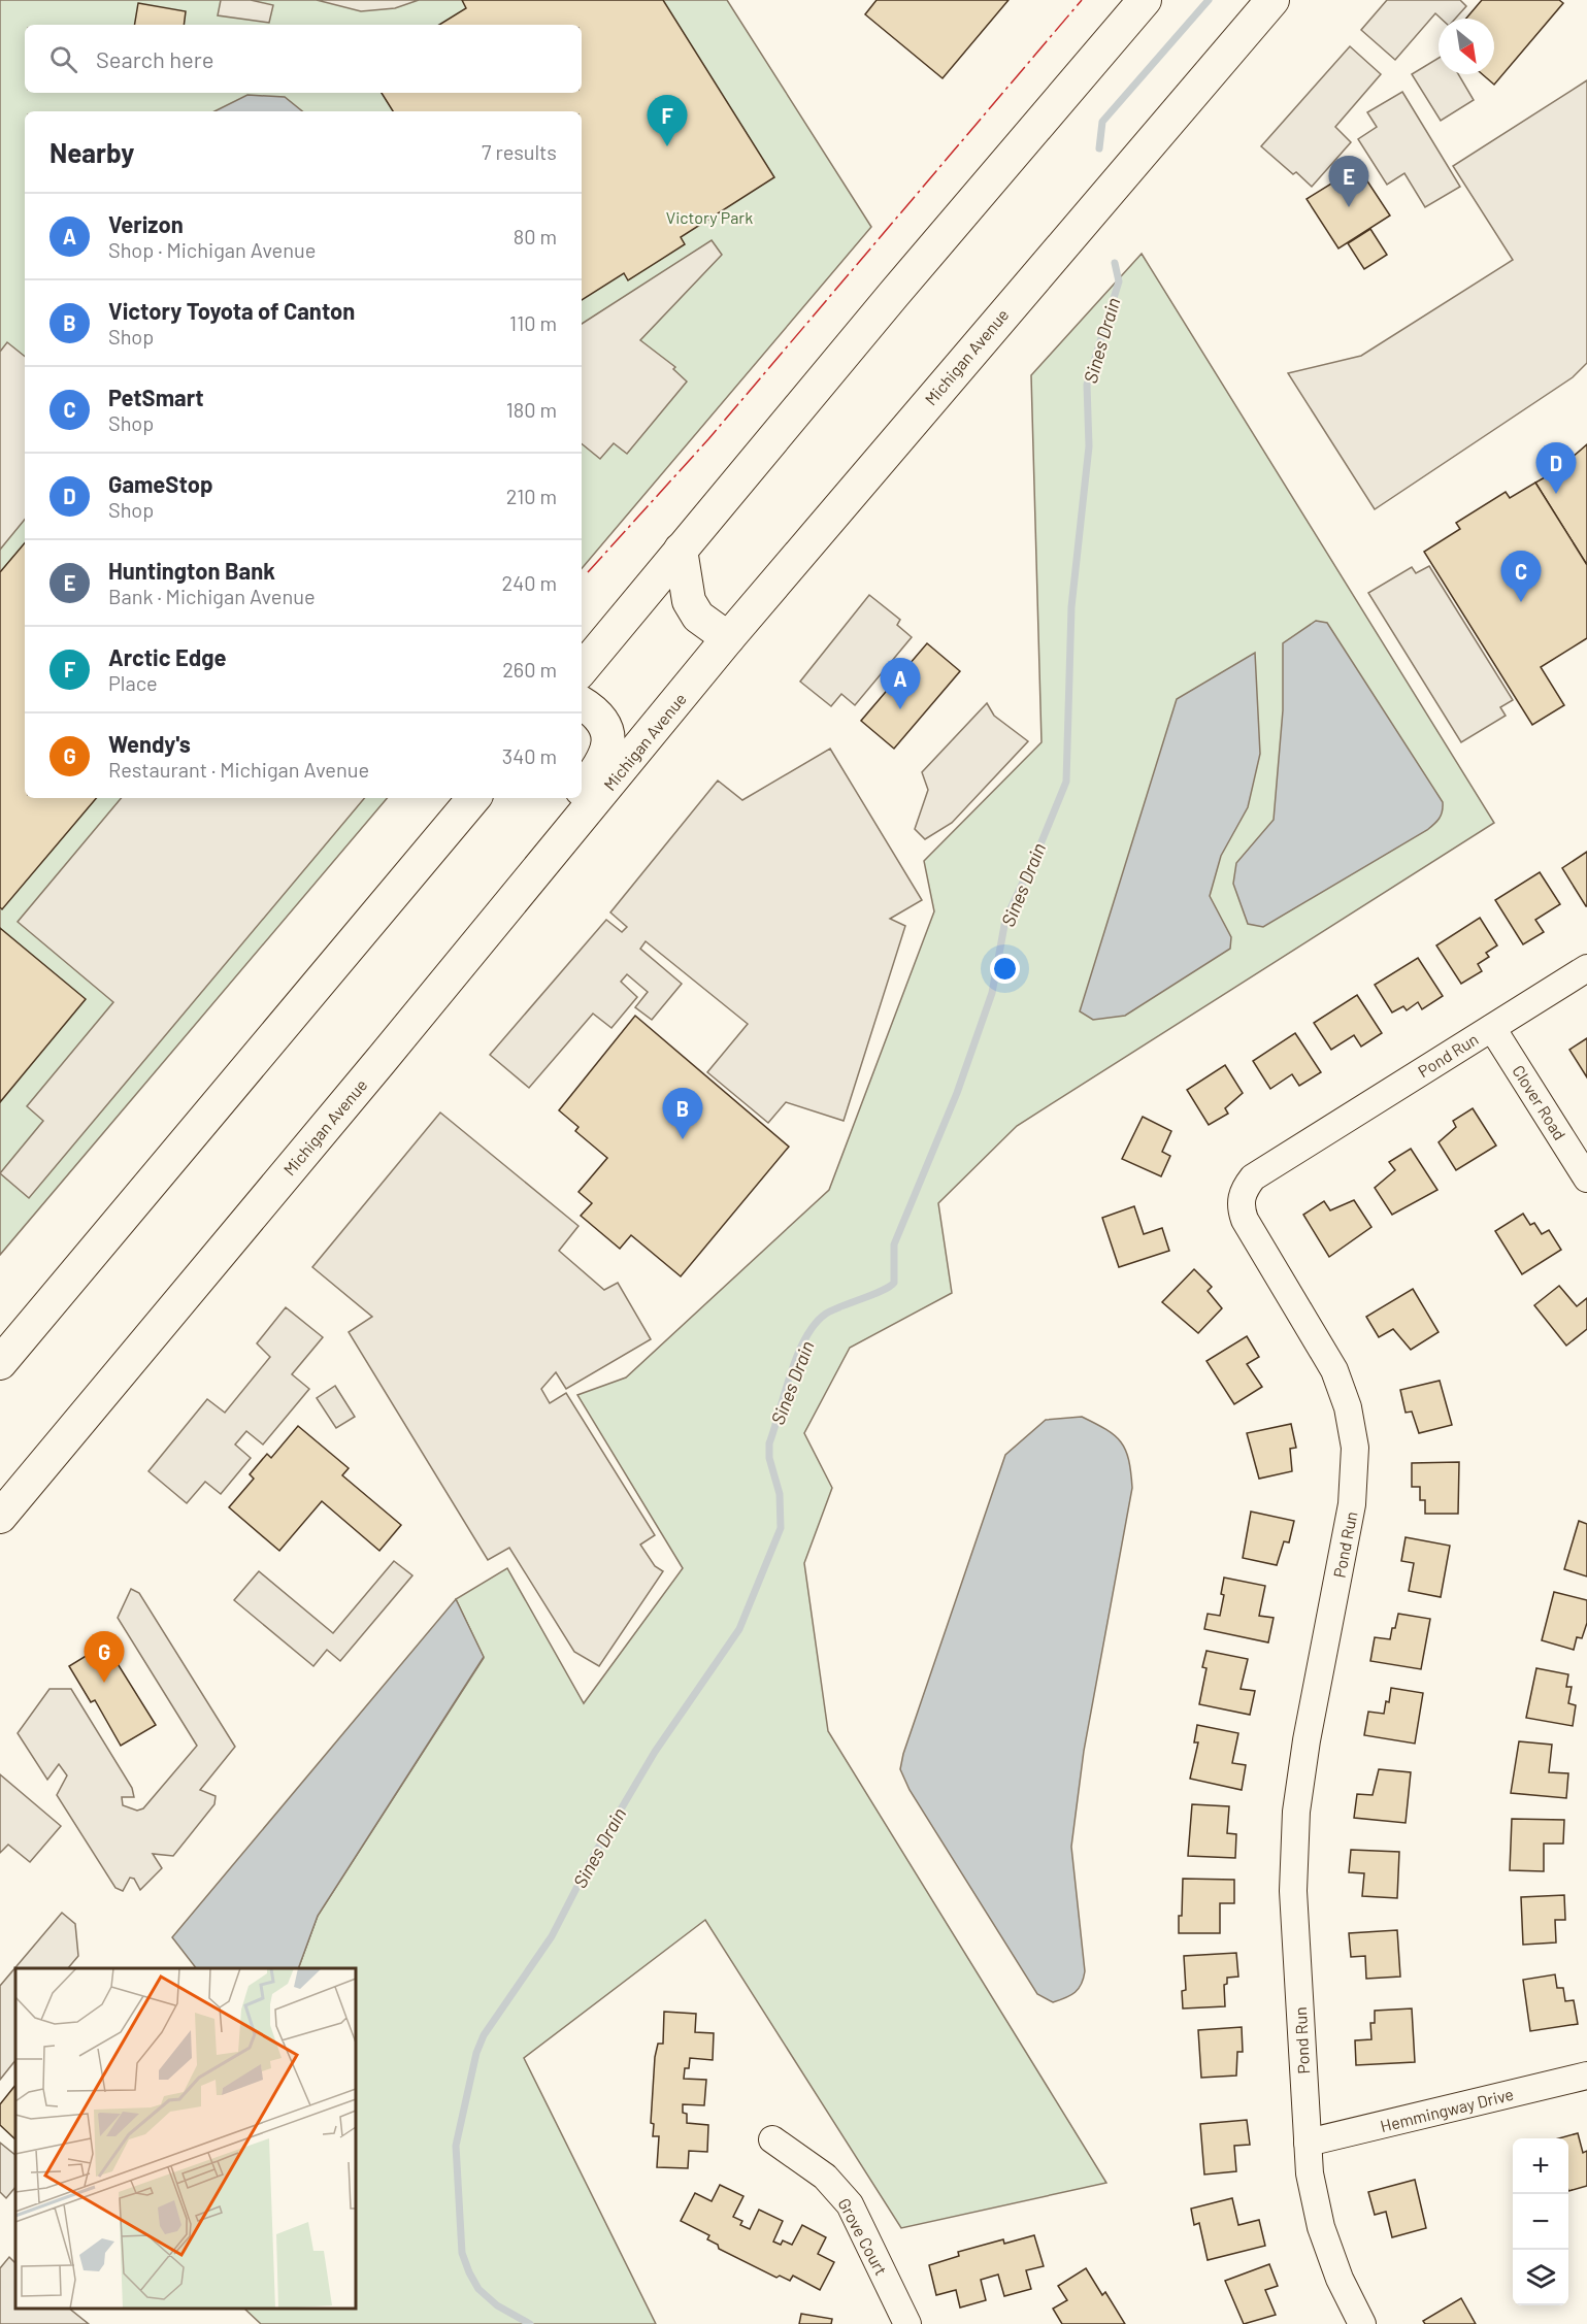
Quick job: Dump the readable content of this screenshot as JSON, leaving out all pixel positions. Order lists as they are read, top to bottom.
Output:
{
  "streets": {
    "main road": ["Michigan Avenue"],
    "street": [
      "Pond Run",
      "Clover Road",
      "Hemmingway Drive",
      "Grove Court"
    ]
  },
  "crossings": [
    ["Pond Run", "Clover Road"],
    ["Pond Run", "Hemmingway Drive"]
  ],
  "water": ["Sines Drain"],
  "parks": ["Victory Park"],
  "north": "bottom right",
  "page": {
    "search": "Search here",
    "pins": [
      "F",
      "E",
      "D",
      "C",
      "A",
      "B",
      "G"
    ],
    "heading": ["Nearby", "7 results"],
    "list": [
      {
        "mark": "A",
        "name": "Verizon",
        "note": "Shop · Michigan Avenue",
        "value": "80 m"
      },
      {
        "mark": "B",
        "name": "Victory Toyota of Canton",
        "note": "Shop",
        "value": "110 m"
      },
      {
        "mark": "C",
        "name": "PetSmart",
        "note": "Shop",
        "value": "180 m"
      },
      {
        "mark": "D",
        "name": "GameStop",
        "note": "Shop",
        "value": "210 m"
      },
      {
        "mark": "E",
        "name": "Huntington Bank",
        "note": "Bank · Michigan Avenue",
        "value": "240 m"
      },
      {
        "mark": "F",
        "name": "Arctic Edge",
        "note": "Place",
        "value": "260 m"
      },
      {
        "mark": "G",
        "name": "Wendy's",
        "note": "Restaurant · Michigan Avenue",
        "value": "340 m"
      }
    ],
    "map_buttons": ["+", "−"]
  }
}
